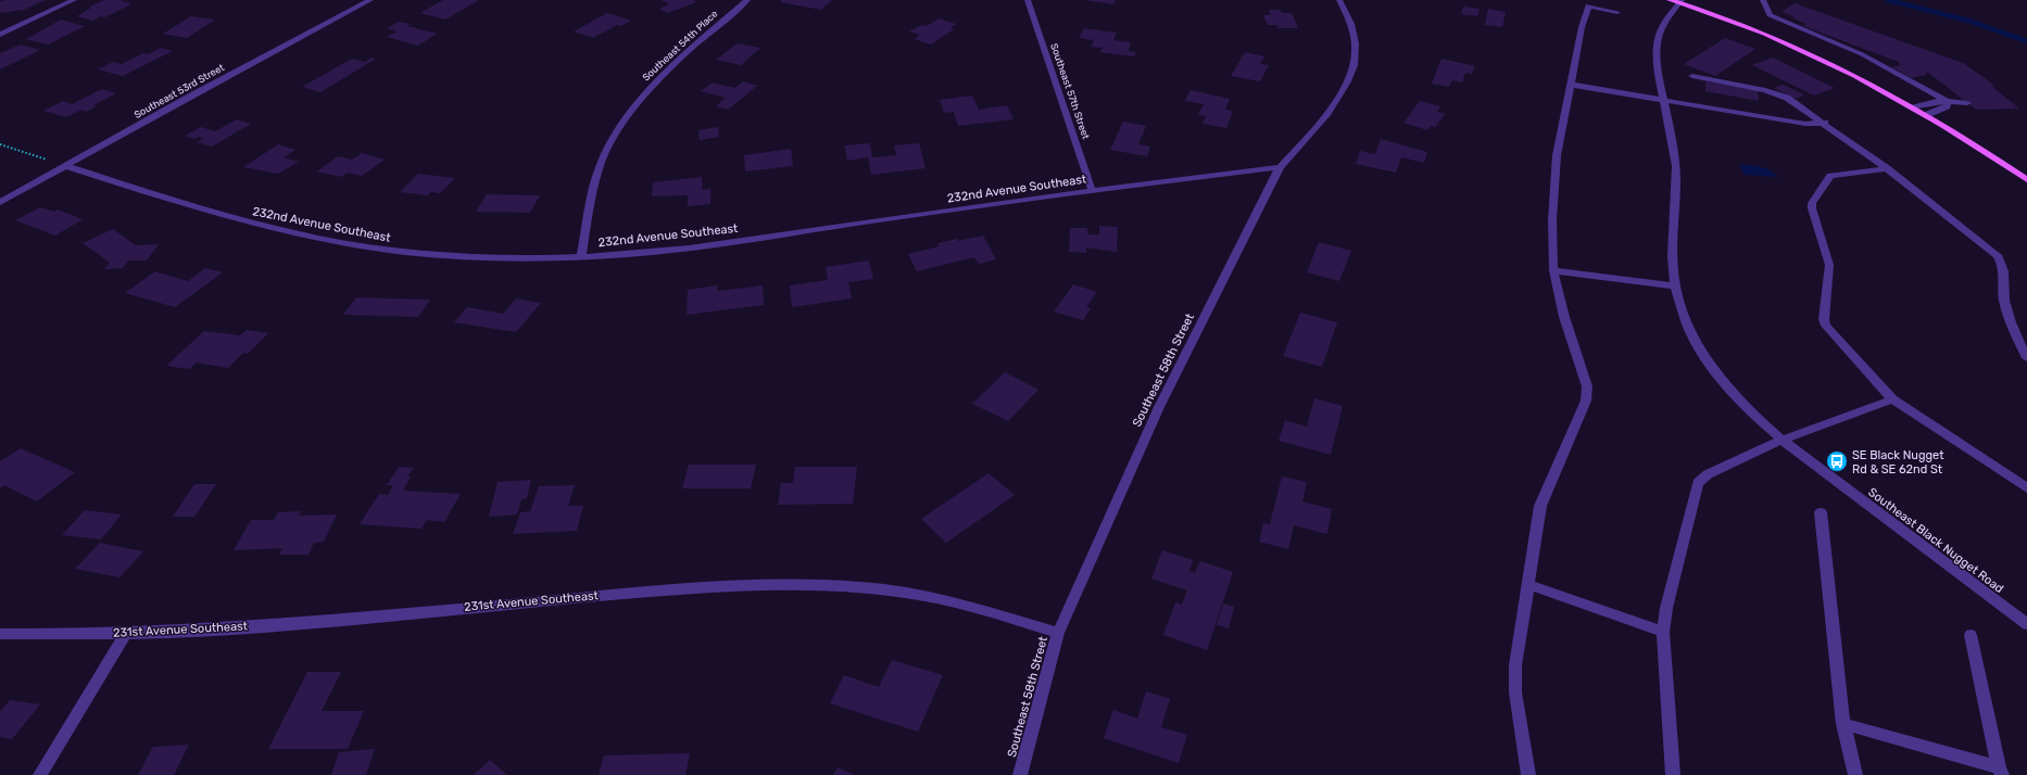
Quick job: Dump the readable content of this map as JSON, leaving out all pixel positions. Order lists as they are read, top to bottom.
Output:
{
  "streets": {
    "street": [
      "Southeast 54th Place",
      "Southeast 53rd Street",
      "Southeast 57th Street",
      "232nd Avenue Southeast",
      "Southeast 58th Street",
      "Southeast Black Nugget Road",
      "231st Avenue Southeast"
    ]
  },
  "crossings": [
    ["Southeast 54th Place", "232nd Avenue Southeast"],
    ["Southeast 53rd Street", "232nd Avenue Southeast"],
    ["Southeast 57th Street", "232nd Avenue Southeast"],
    ["232nd Avenue Southeast", "Southeast 58th Street"],
    ["Southeast 58th Street", "231st Avenue Southeast"]
  ],
  "places": {
    "bus stop": ["SE Black Nugget Rd & SE 62nd St"]
  }
}
